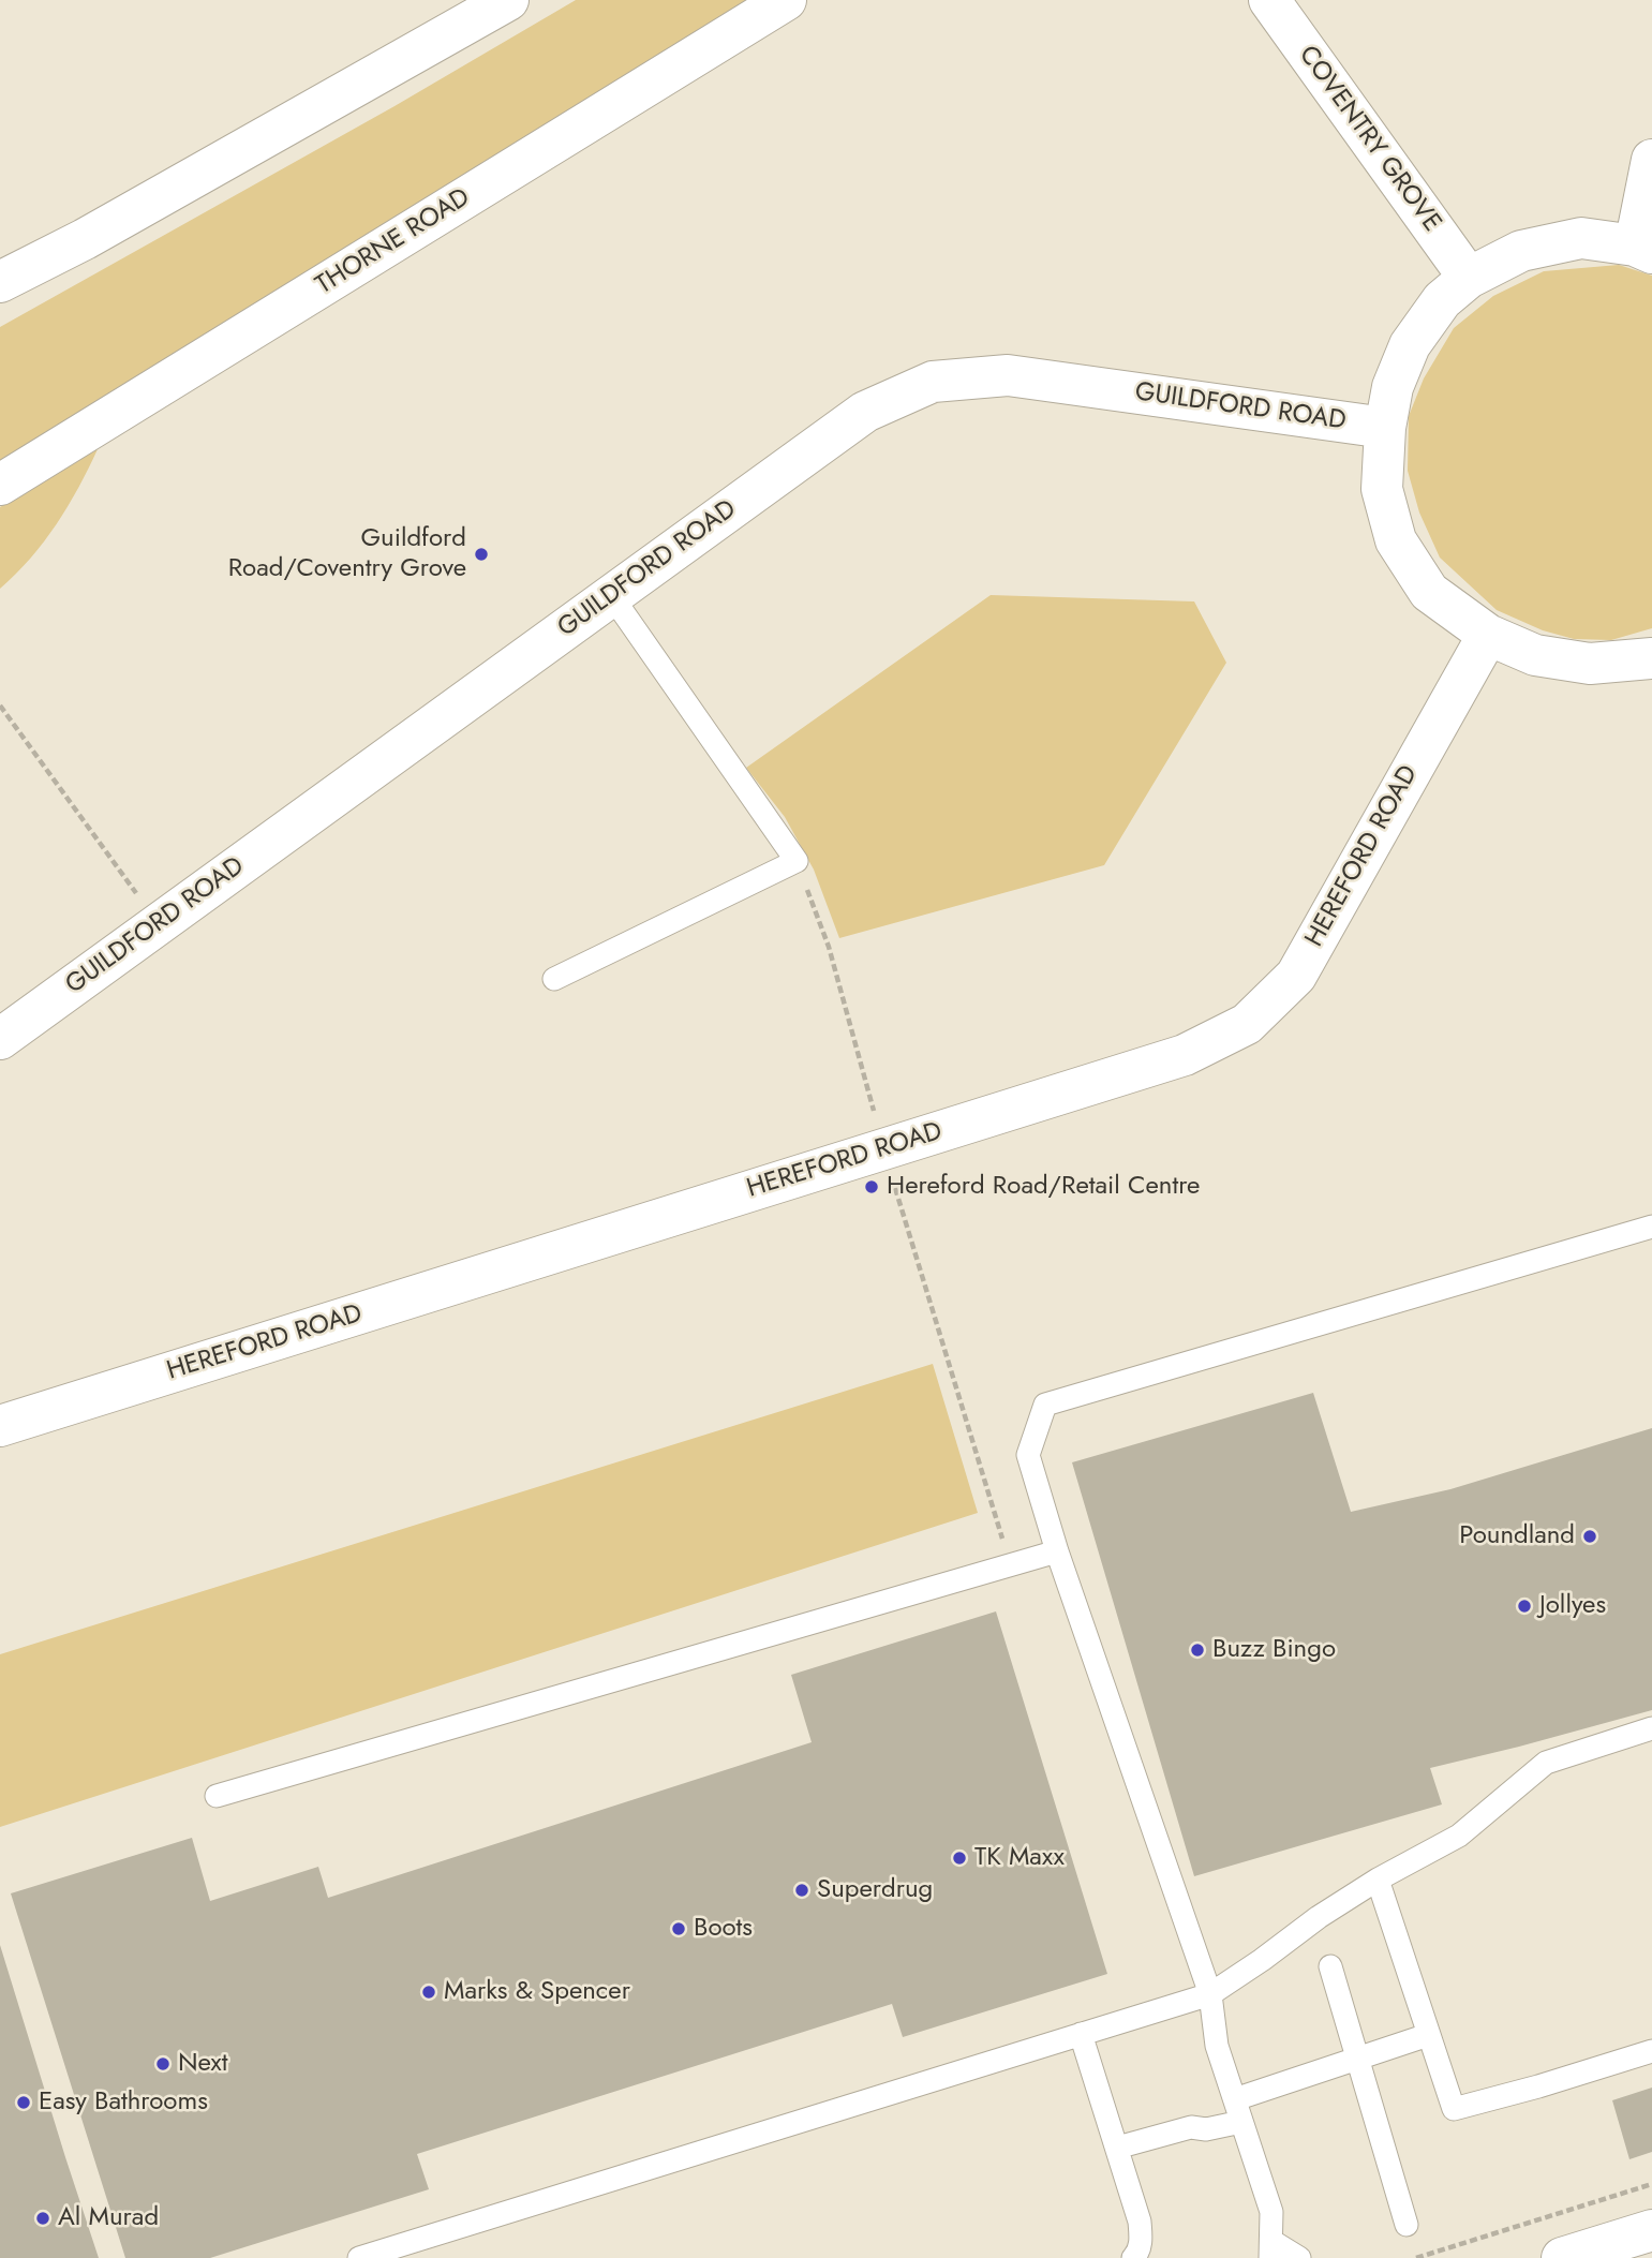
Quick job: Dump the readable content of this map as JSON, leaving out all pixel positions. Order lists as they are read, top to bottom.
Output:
{
  "streets": {
    "main road": [
      "COVENTRY GROVE",
      "THORNE ROAD",
      "GUILDFORD ROAD",
      "HEREFORD ROAD"
    ]
  },
  "places": [
    "Guildford Road/Coventry Grove",
    "Hereford Road/Retail Centre",
    "Poundland",
    "Jollyes",
    "Buzz Bingo",
    "TK Maxx",
    "Superdrug",
    "Boots",
    "Marks & Spencer",
    "Next",
    "Easy Bathrooms",
    "Al Murad"
  ]
}
